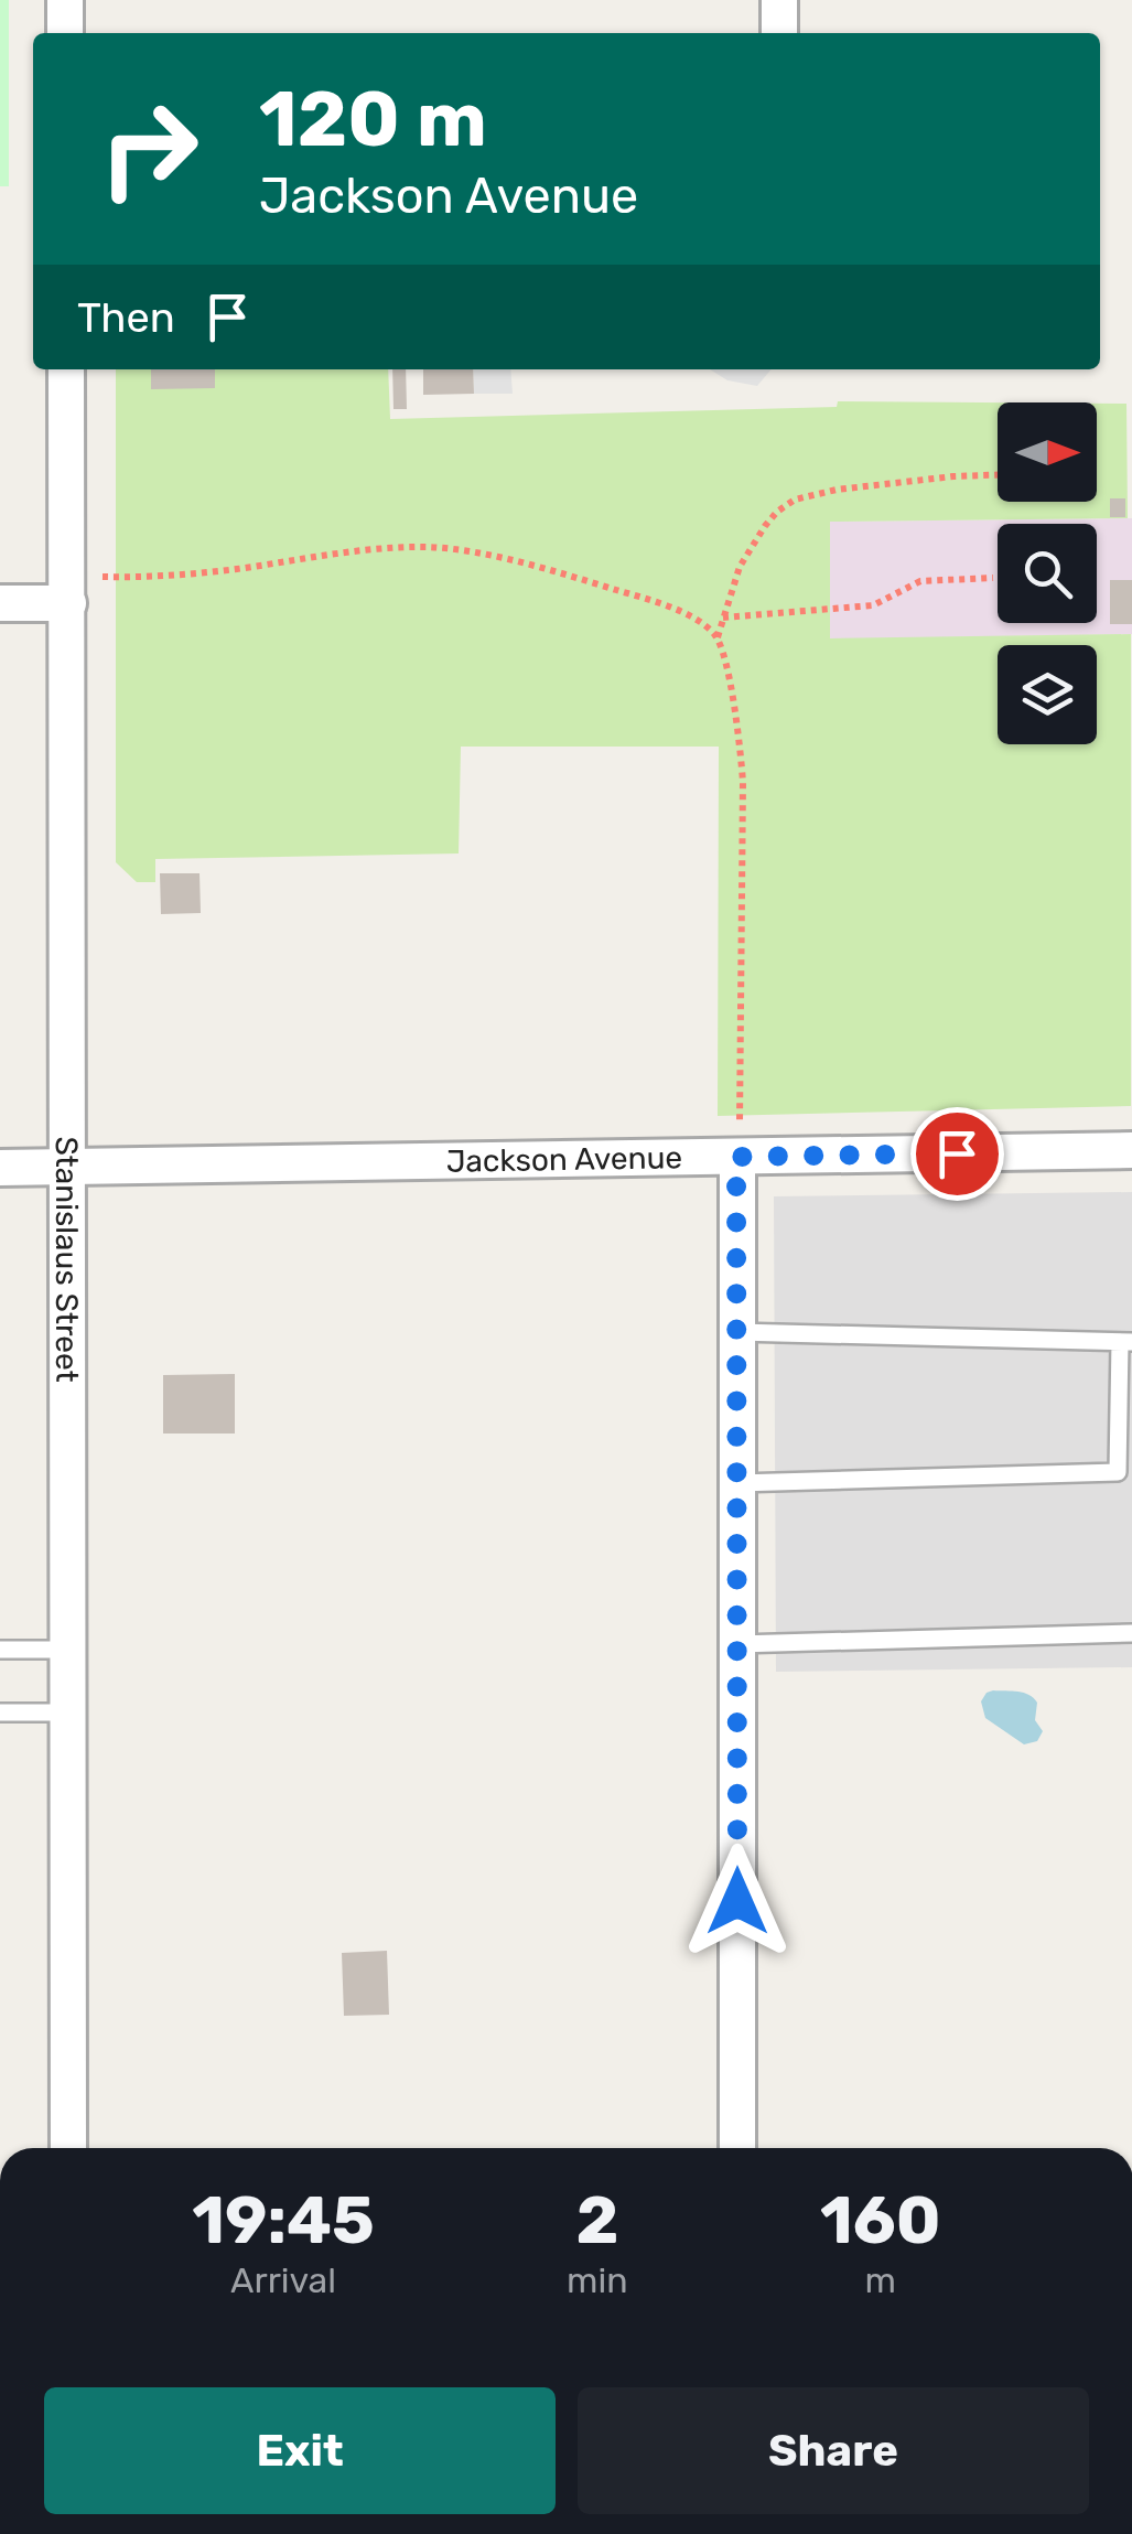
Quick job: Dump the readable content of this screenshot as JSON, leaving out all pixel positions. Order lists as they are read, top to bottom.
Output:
{
  "streets": {
    "street": ["Jackson Avenue", "Stanislaus Street"]
  },
  "crossings": [
    ["Jackson Avenue", "Stanislaus Street"]
  ],
  "north": "right",
  "page": {
    "turn": ["120 m", "Jackson Avenue"],
    "then": "Then",
    "eta": [
      "19:45",
      "Arrival",
      "2",
      "min",
      "160",
      "m"
    ],
    "buttons": ["Exit", "Share"]
  }
}
